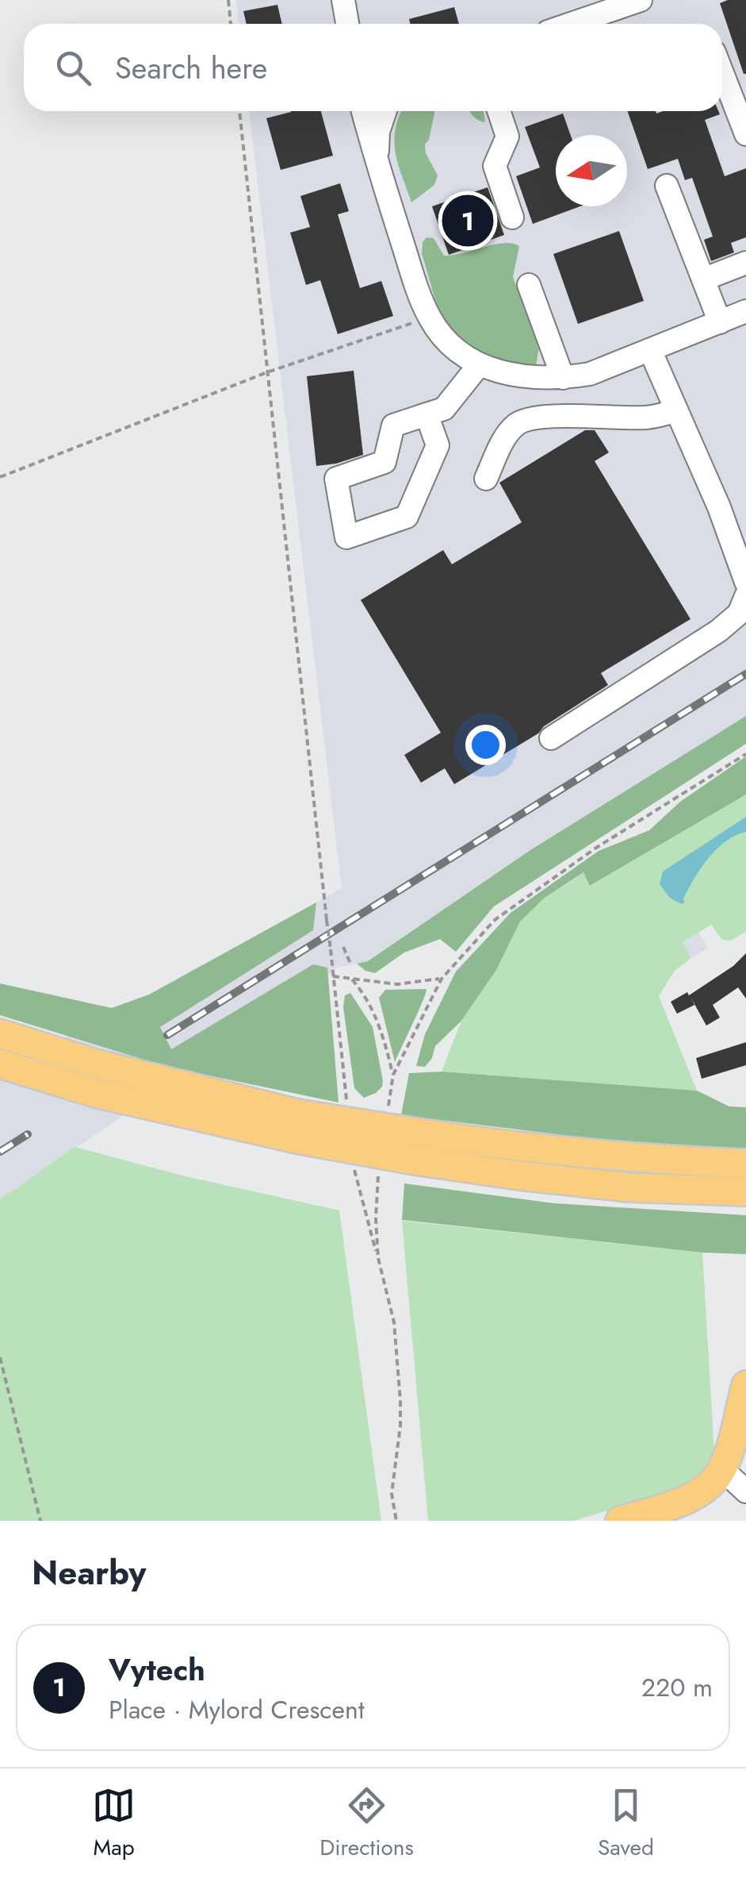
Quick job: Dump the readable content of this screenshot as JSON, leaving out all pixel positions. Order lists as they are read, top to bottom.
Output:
{
  "north": "left",
  "page": {
    "search": "Search here",
    "pins": "1",
    "heading": "Nearby",
    "list": [
      {
        "mark": "1",
        "name": "Vytech",
        "note": "Place · Mylord Crescent",
        "value": "220 m"
      }
    ],
    "nav": ["Map", "Directions", "Saved"]
  }
}
